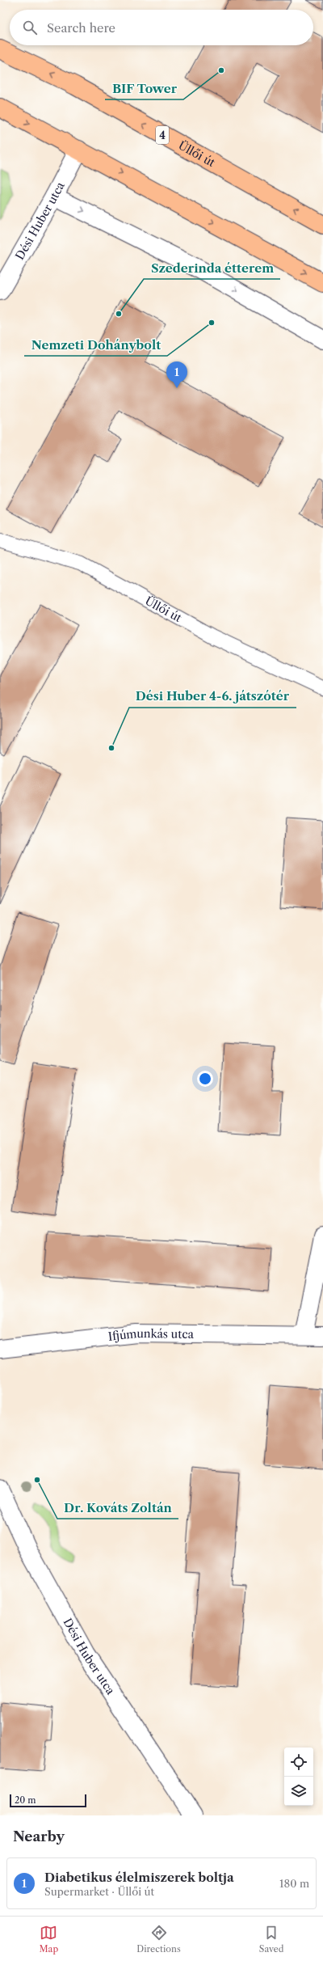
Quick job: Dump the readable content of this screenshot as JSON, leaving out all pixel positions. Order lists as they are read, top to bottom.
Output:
{
  "streets": {
    "main road": ["4", "Üllői út"],
    "street": ["Dési Huber utca", "Ifjúmunkás utca"]
  },
  "places": [
    "BIF Tower",
    "Szederinda étterem",
    "Nemzeti Dohánybolt",
    "Dési Huber 4-6. játszótér",
    "Dr. Kováts Zoltán"
  ],
  "scale_bar": "20 m",
  "page": {
    "search": "Search here",
    "pins": "1",
    "scale": "20 m",
    "heading": "Nearby",
    "list": [
      {
        "mark": "1",
        "name": "Diabetikus élelmiszerek boltja",
        "note": "Supermarket · Üllői út",
        "value": "180 m"
      }
    ],
    "nav": ["Map", "Directions", "Saved"]
  }
}
